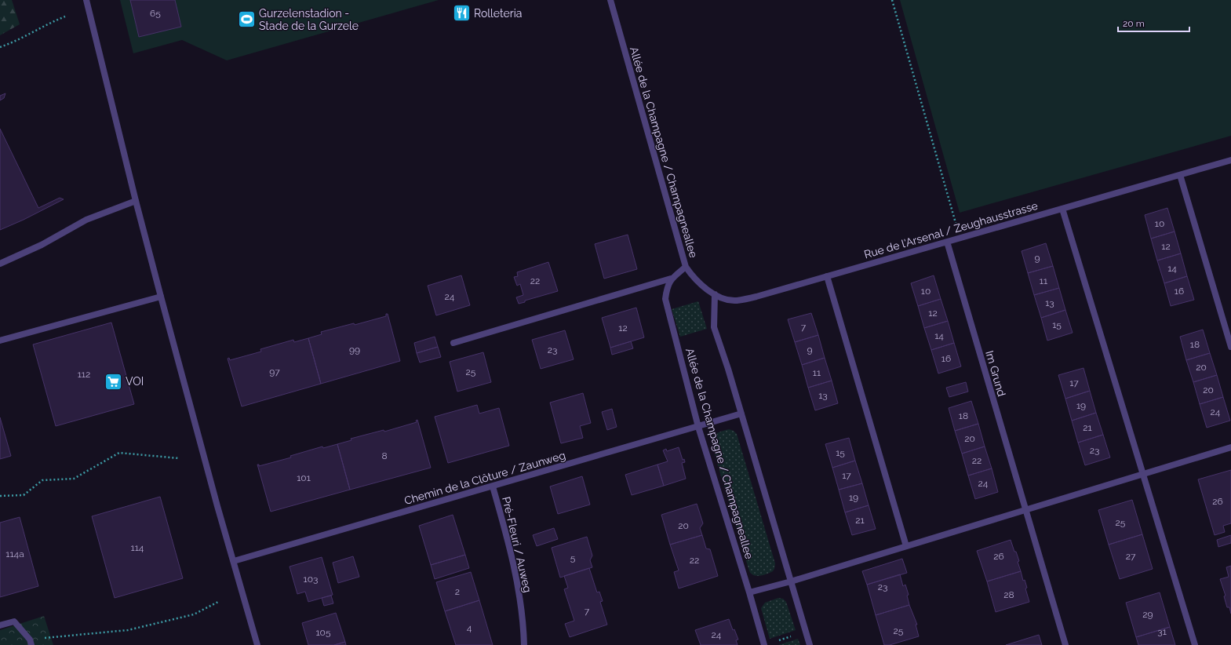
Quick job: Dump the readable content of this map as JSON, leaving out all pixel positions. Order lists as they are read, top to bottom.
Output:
{
  "streets": {
    "street": [
      "Allée de la Champagne / Champagneallee",
      "Rue de l'Arsenal / Zeughausstrasse",
      "Im Grund",
      "Chemin de la Clôture / Zaunweg",
      "Pré-Fleuri / Auweg"
    ]
  },
  "crossings": [
    ["Allée de la Champagne / Champagneallee", "Rue de l'Arsenal / Zeughausstrasse"],
    ["Allée de la Champagne / Champagneallee", "Chemin de la Clôture / Zaunweg"],
    ["Rue de l'Arsenal / Zeughausstrasse", "Im Grund"],
    ["Chemin de la Clôture / Zaunweg", "Pré-Fleuri / Auweg"]
  ],
  "places": {
    "restaurant": ["Rolleteria"],
    "sports": ["Gurzelenstadion - Stade de la Gurzele"],
    "supermarket": ["VOI"]
  },
  "house_numbers": [
    "65",
    "10",
    "12",
    "9",
    "14",
    "22",
    "11",
    "10",
    "16",
    "24",
    "13",
    "12",
    "15",
    "7",
    "12",
    "14",
    "18",
    "99",
    "23",
    "9",
    "16",
    "20",
    "97",
    "25",
    "11",
    "112",
    "17",
    "20",
    "13",
    "19",
    "24",
    "18",
    "21",
    "20",
    "23",
    "15",
    "8",
    "22",
    "17",
    "101",
    "24",
    "19",
    "26",
    "21",
    "25",
    "20",
    "114",
    "114a",
    "26",
    "27",
    "5",
    "22",
    "103",
    "23",
    "2",
    "28",
    "7",
    "29",
    "4",
    "25",
    "31",
    "105",
    "24"
  ],
  "scale_bar": "20 m"
}
